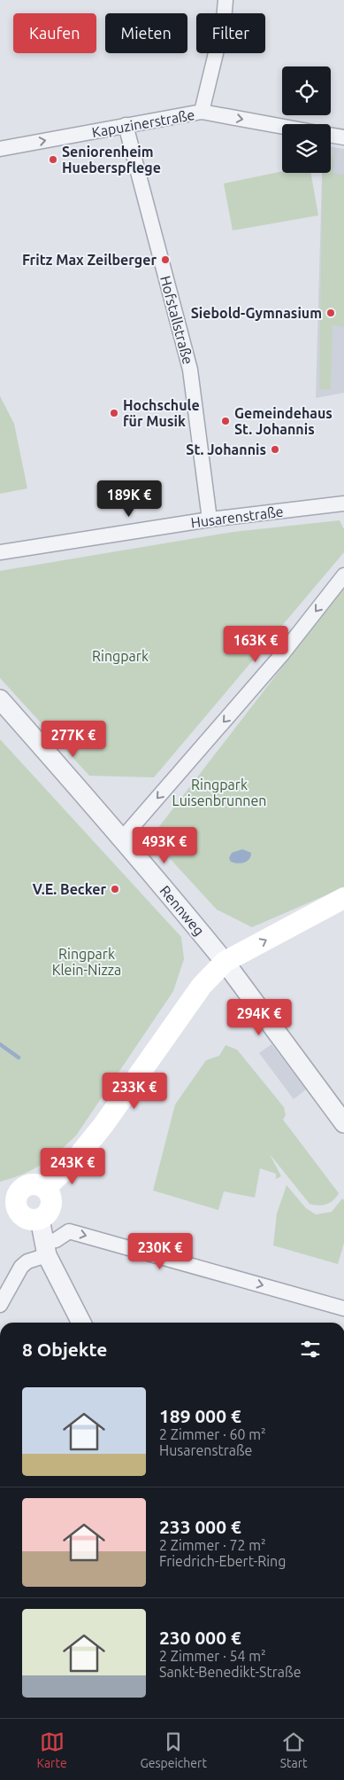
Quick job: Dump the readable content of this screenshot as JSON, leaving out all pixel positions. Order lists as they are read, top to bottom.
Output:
{
  "streets": {
    "street": [
      "Kapuzinerstraße",
      "Hofstallstraße",
      "Husarenstraße",
      "Rennweg"
    ]
  },
  "crossings": [
    ["Kapuzinerstraße", "Hofstallstraße"],
    ["Hofstallstraße", "Husarenstraße"]
  ],
  "one_way": ["Kapuzinerstraße"],
  "parks": ["Ringpark", "Ringpark Luisenbrunnen", "Ringpark Klein-Nizza"],
  "places": [
    "Seniorenheim Hueberspflege",
    "Fritz Max Zeilberger",
    "Siebold-Gymnasium",
    "Hochschule für Musik",
    "Gemeindehaus St. Johannis",
    "St. Johannis",
    "V.E. Becker"
  ],
  "page": {
    "chip": ["Kaufen", "Mieten", "Filter"],
    "price": [
      "189K €",
      "163K €",
      "277K €",
      "493K €",
      "294K €",
      "233K €",
      "243K €",
      "230K €"
    ],
    "heading": "8 Objekte",
    "list": [
      {
        "name": "189 000 €",
        "note": "2 Zimmer · 60 m² · Husarenstraße"
      },
      {
        "name": "233 000 €",
        "note": "2 Zimmer · 72 m² · Friedrich-Ebert-Ring"
      },
      {
        "name": "230 000 €",
        "note": "2 Zimmer · 54 m² · Sankt-Benedikt-Straße"
      }
    ],
    "tabs": ["Karte", "Gespeichert", "Start"]
  }
}
